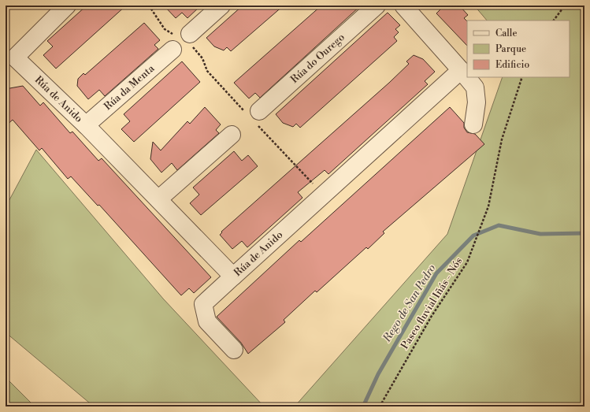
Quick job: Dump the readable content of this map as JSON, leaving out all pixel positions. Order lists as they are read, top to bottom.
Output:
{
  "streets": {
    "street": ["Rúa do Ourego", "Rúa da Menta", "Rúa de Anido"],
    "path": ["Paseo fluvial Iñás - Nós"]
  },
  "crossings": [
    ["Rúa da Menta", "Rúa de Anido"]
  ],
  "water": ["Rego de San Pedro"],
  "legend": ["Calle", "Parque", "Edificio"]
}
